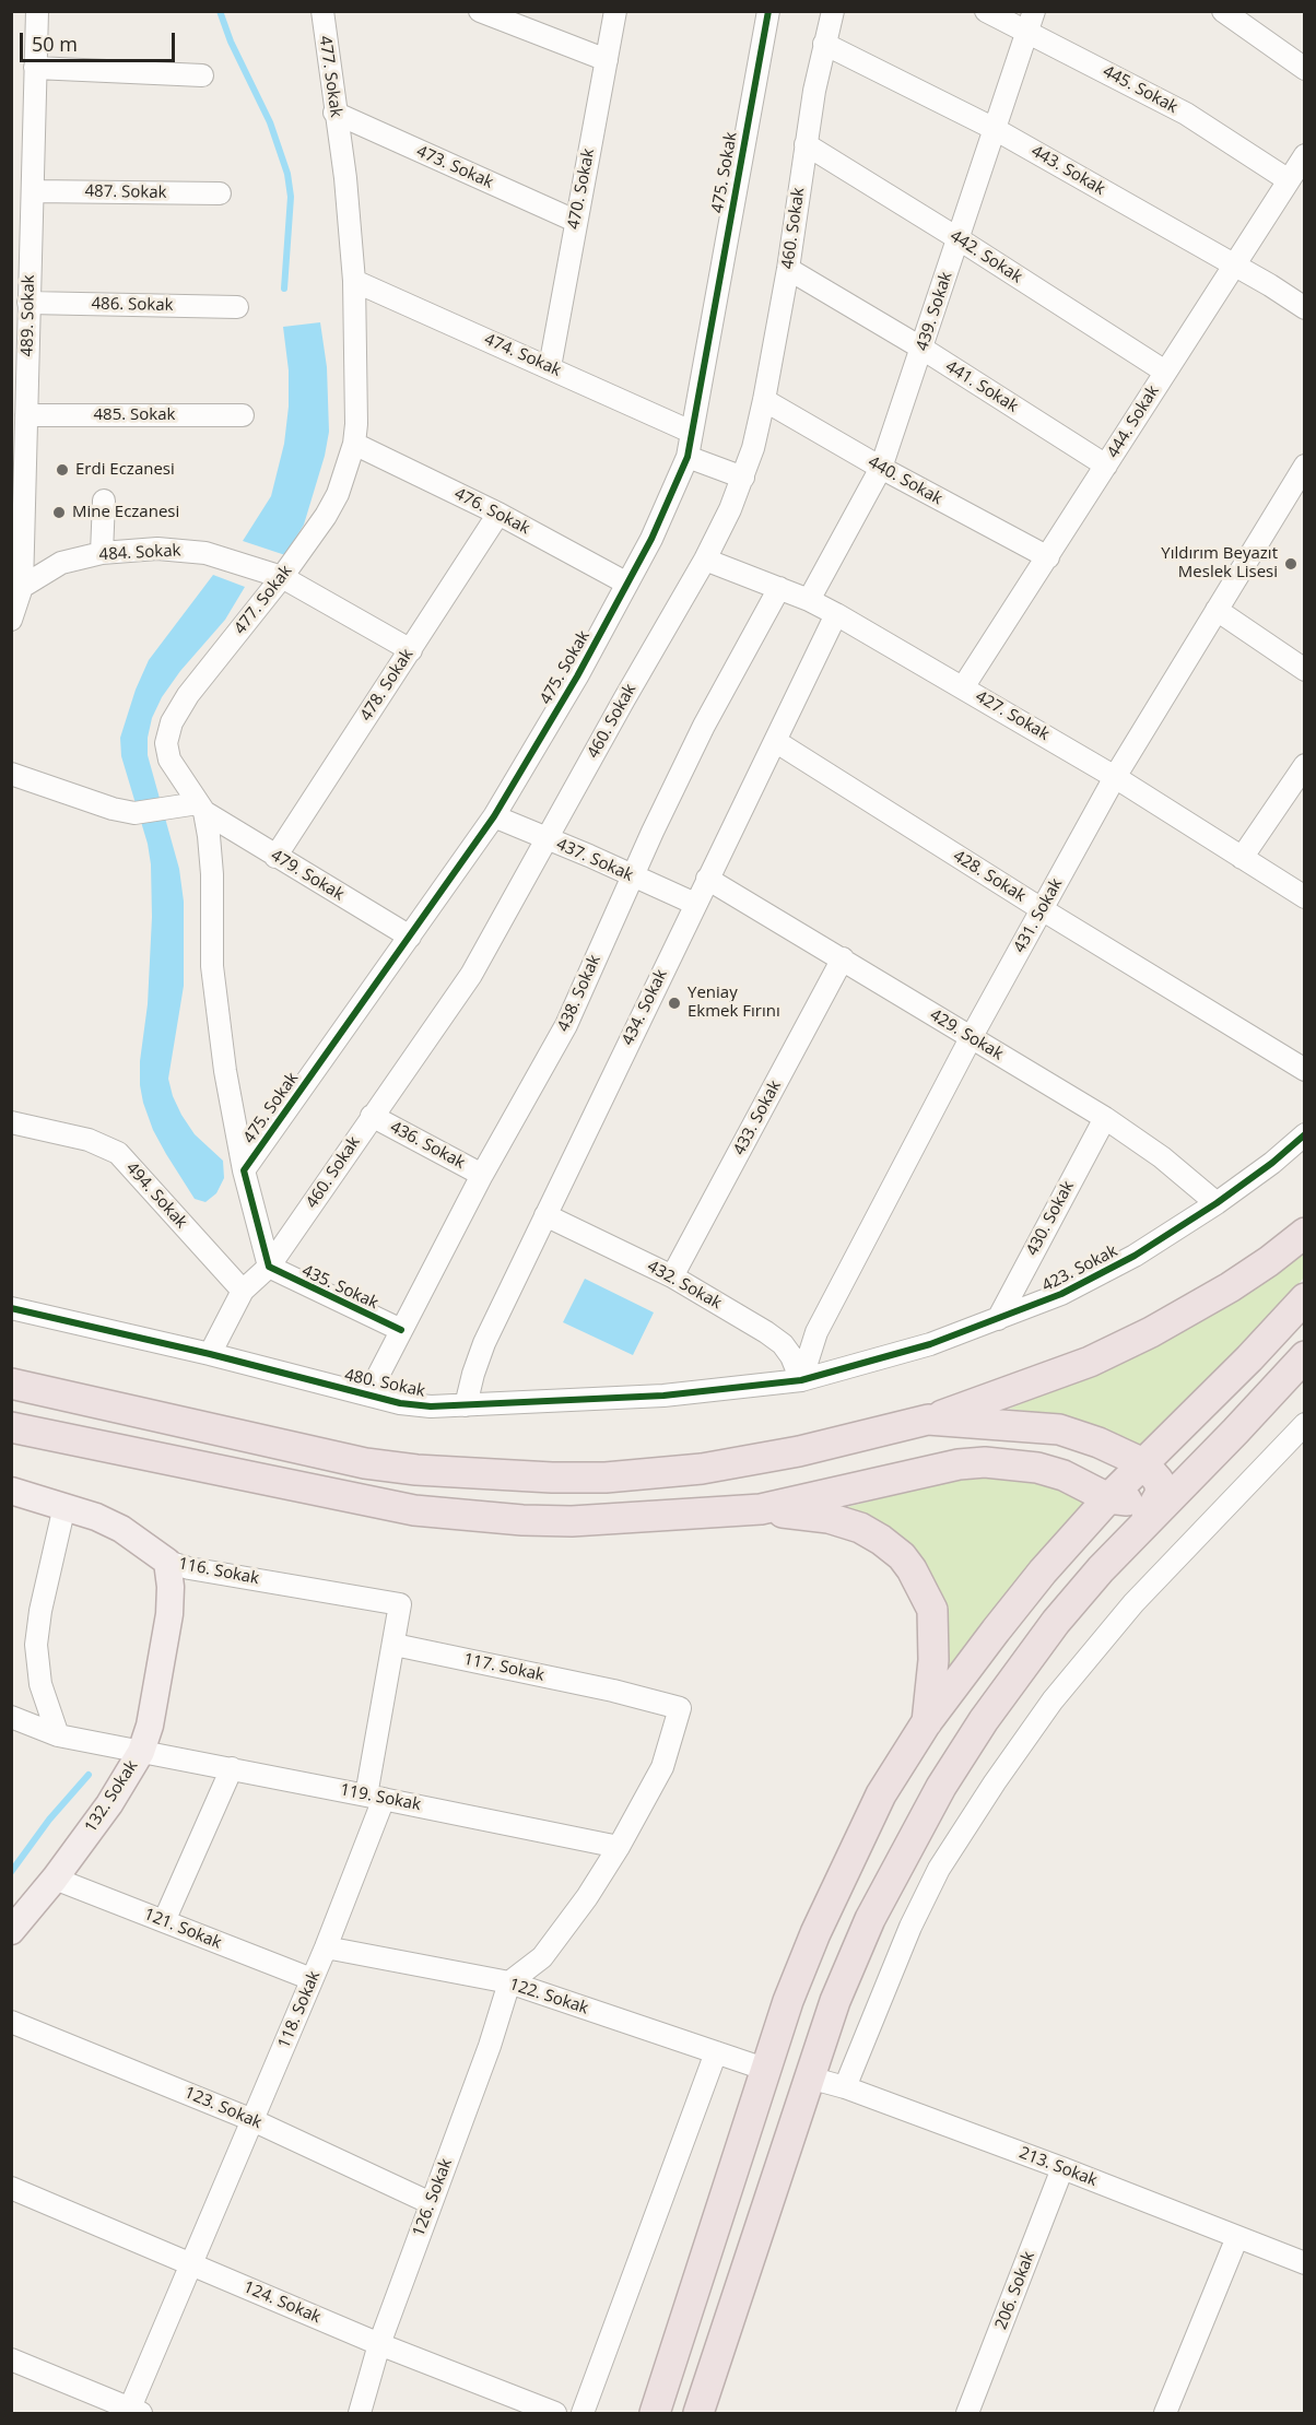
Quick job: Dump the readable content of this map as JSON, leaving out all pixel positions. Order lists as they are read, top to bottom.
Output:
{
  "streets": {
    "main road": ["116. Sokak", "132. Sokak"],
    "street": [
      "477. Sokak",
      "445. Sokak",
      "473. Sokak",
      "443. Sokak",
      "475. Sokak",
      "470. Sokak",
      "487. Sokak",
      "460. Sokak",
      "442. Sokak",
      "486. Sokak",
      "439. Sokak",
      "489. Sokak",
      "474. Sokak",
      "441. Sokak",
      "485. Sokak",
      "444. Sokak",
      "440. Sokak",
      "476. Sokak",
      "484. Sokak",
      "478. Sokak",
      "427. Sokak",
      "437. Sokak",
      "479. Sokak",
      "428. Sokak",
      "431. Sokak",
      "438. Sokak",
      "434. Sokak",
      "429. Sokak",
      "433. Sokak",
      "436. Sokak",
      "494. Sokak",
      "430. Sokak",
      "423. Sokak",
      "432. Sokak",
      "435. Sokak",
      "480. Sokak",
      "117. Sokak",
      "119. Sokak",
      "121. Sokak",
      "122. Sokak",
      "118. Sokak",
      "123. Sokak",
      "213. Sokak",
      "126. Sokak",
      "206. Sokak",
      "124. Sokak"
    ]
  },
  "crossings": [
    ["477. Sokak", "473. Sokak"],
    ["477. Sokak", "475. Sokak"],
    ["477. Sokak", "474. Sokak"],
    ["477. Sokak", "476. Sokak"],
    ["477. Sokak", "484. Sokak"],
    ["477. Sokak", "479. Sokak"],
    ["445. Sokak", "439. Sokak"],
    ["445. Sokak", "444. Sokak"],
    ["473. Sokak", "470. Sokak"],
    ["443. Sokak", "460. Sokak"],
    ["443. Sokak", "439. Sokak"],
    ["443. Sokak", "444. Sokak"],
    ["475. Sokak", "474. Sokak"],
    ["475. Sokak", "476. Sokak"],
    ["475. Sokak", "437. Sokak"],
    ["475. Sokak", "479. Sokak"],
    ["470. Sokak", "474. Sokak"],
    ["487. Sokak", "489. Sokak"],
    ["460. Sokak", "442. Sokak"],
    ["460. Sokak", "441. Sokak"],
    ["460. Sokak", "440. Sokak"],
    ["460. Sokak", "427. Sokak"],
    ["460. Sokak", "437. Sokak"],
    ["460. Sokak", "436. Sokak"],
    ["460. Sokak", "494. Sokak"],
    ["460. Sokak", "435. Sokak"],
    ["460. Sokak", "480. Sokak"],
    ["442. Sokak", "439. Sokak"],
    ["442. Sokak", "444. Sokak"],
    ["486. Sokak", "489. Sokak"],
    ["439. Sokak", "441. Sokak"],
    ["439. Sokak", "440. Sokak"],
    ["439. Sokak", "427. Sokak"],
    ["489. Sokak", "485. Sokak"],
    ["489. Sokak", "484. Sokak"],
    ["441. Sokak", "444. Sokak"],
    ["444. Sokak", "440. Sokak"],
    ["444. Sokak", "427. Sokak"],
    ["476. Sokak", "478. Sokak"],
    ["484. Sokak", "478. Sokak"],
    ["478. Sokak", "479. Sokak"],
    ["427. Sokak", "431. Sokak"],
    ["427. Sokak", "438. Sokak"],
    ["427. Sokak", "434. Sokak"],
    ["437. Sokak", "438. Sokak"],
    ["437. Sokak", "434. Sokak"],
    ["428. Sokak", "431. Sokak"],
    ["428. Sokak", "434. Sokak"],
    ["431. Sokak", "429. Sokak"],
    ["431. Sokak", "423. Sokak"],
    ["431. Sokak", "432. Sokak"],
    ["431. Sokak", "480. Sokak"],
    ["438. Sokak", "436. Sokak"],
    ["438. Sokak", "435. Sokak"],
    ["438. Sokak", "480. Sokak"],
    ["434. Sokak", "429. Sokak"],
    ["434. Sokak", "432. Sokak"],
    ["434. Sokak", "480. Sokak"],
    ["429. Sokak", "433. Sokak"],
    ["429. Sokak", "430. Sokak"],
    ["429. Sokak", "423. Sokak"],
    ["433. Sokak", "432. Sokak"],
    ["430. Sokak", "423. Sokak"],
    ["423. Sokak", "432. Sokak"],
    ["423. Sokak", "480. Sokak"],
    ["432. Sokak", "480. Sokak"],
    ["116. Sokak", "117. Sokak"],
    ["116. Sokak", "132. Sokak"],
    ["117. Sokak", "119. Sokak"],
    ["132. Sokak", "119. Sokak"],
    ["132. Sokak", "121. Sokak"],
    ["119. Sokak", "118. Sokak"],
    ["121. Sokak", "118. Sokak"],
    ["122. Sokak", "118. Sokak"],
    ["122. Sokak", "126. Sokak"],
    ["118. Sokak", "123. Sokak"],
    ["118. Sokak", "124. Sokak"],
    ["123. Sokak", "126. Sokak"],
    ["213. Sokak", "206. Sokak"],
    ["126. Sokak", "124. Sokak"]
  ],
  "places": [
    "Erdi Eczanesi",
    "Mine Eczanesi",
    "Yıldırım Beyazıt Meslek Lisesi",
    "Yeniay Ekmek Fırını"
  ],
  "scale_bar": "50 m"
}
